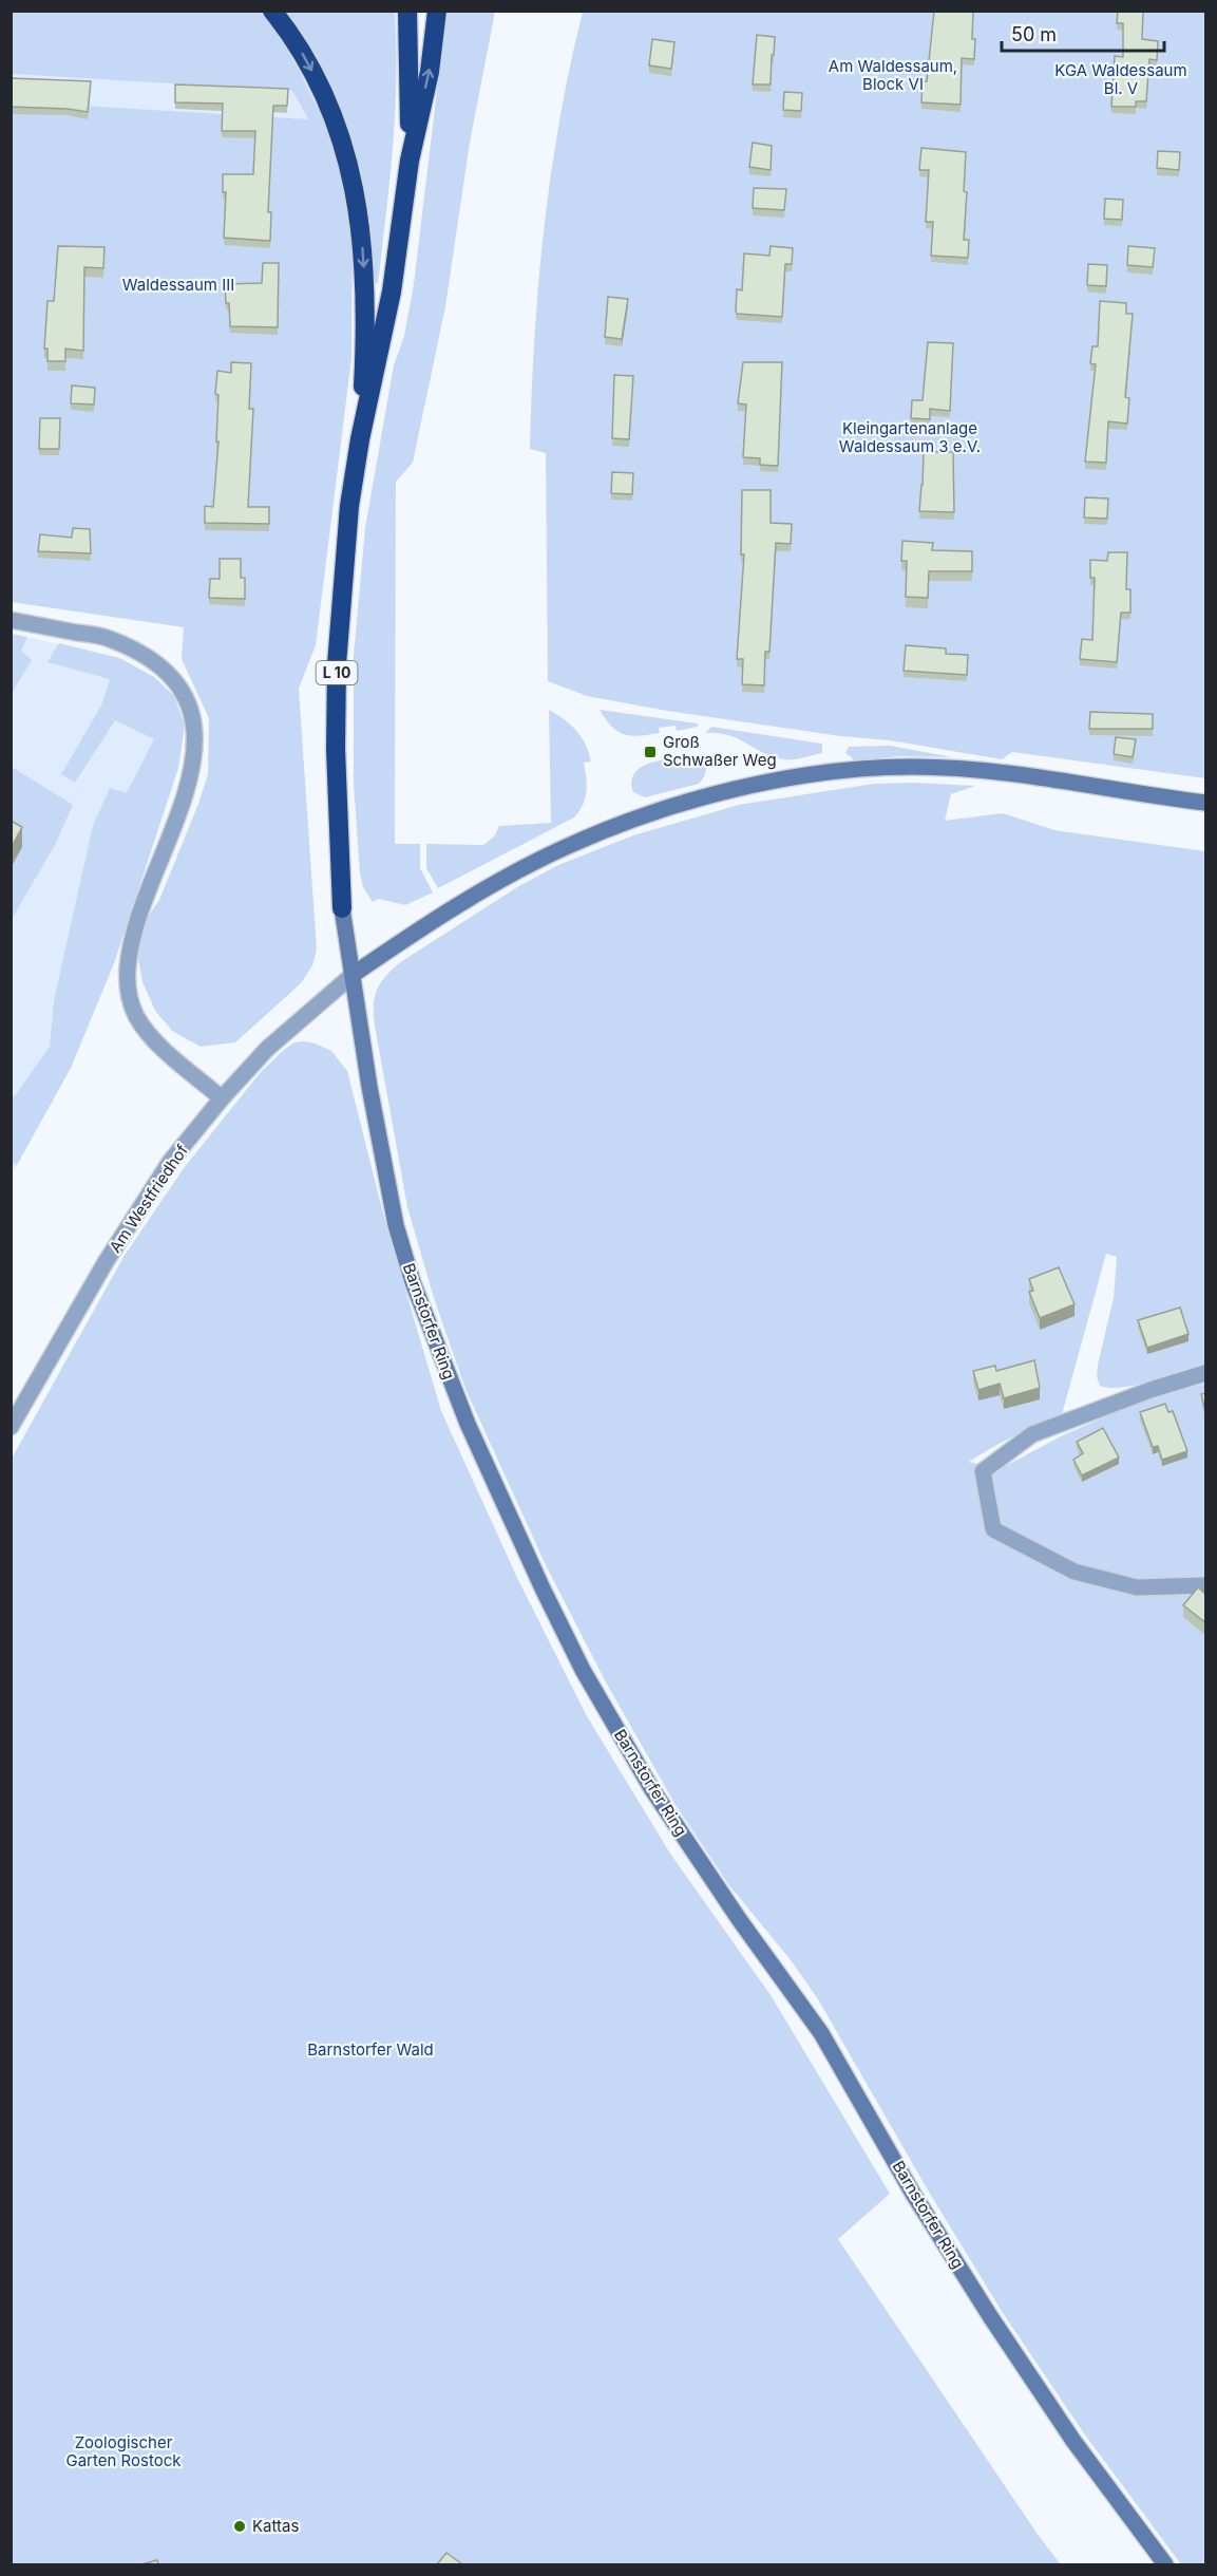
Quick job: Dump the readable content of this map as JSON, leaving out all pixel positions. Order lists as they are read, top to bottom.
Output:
{
  "streets": {
    "highway": ["L 10"],
    "main road": ["Barnstorfer Ring"],
    "street": ["Am Westfriedhof"]
  },
  "crossings": [
    ["L 10", "Barnstorfer Ring"],
    ["Am Westfriedhof", "Barnstorfer Ring"]
  ],
  "parks": [
    "Am Waldessaum, Block VI",
    "KGA Waldessaum Bl. V",
    "Waldessaum III",
    "Kleingartenanlage Waldessaum 3 e.V.",
    "Barnstorfer Wald",
    "Zoologischer Garten Rostock"
  ],
  "places": {
    "transit": ["Groß Schwaßer Weg"],
    "other": ["Kattas"]
  },
  "scale_bar": "50 m"
}
